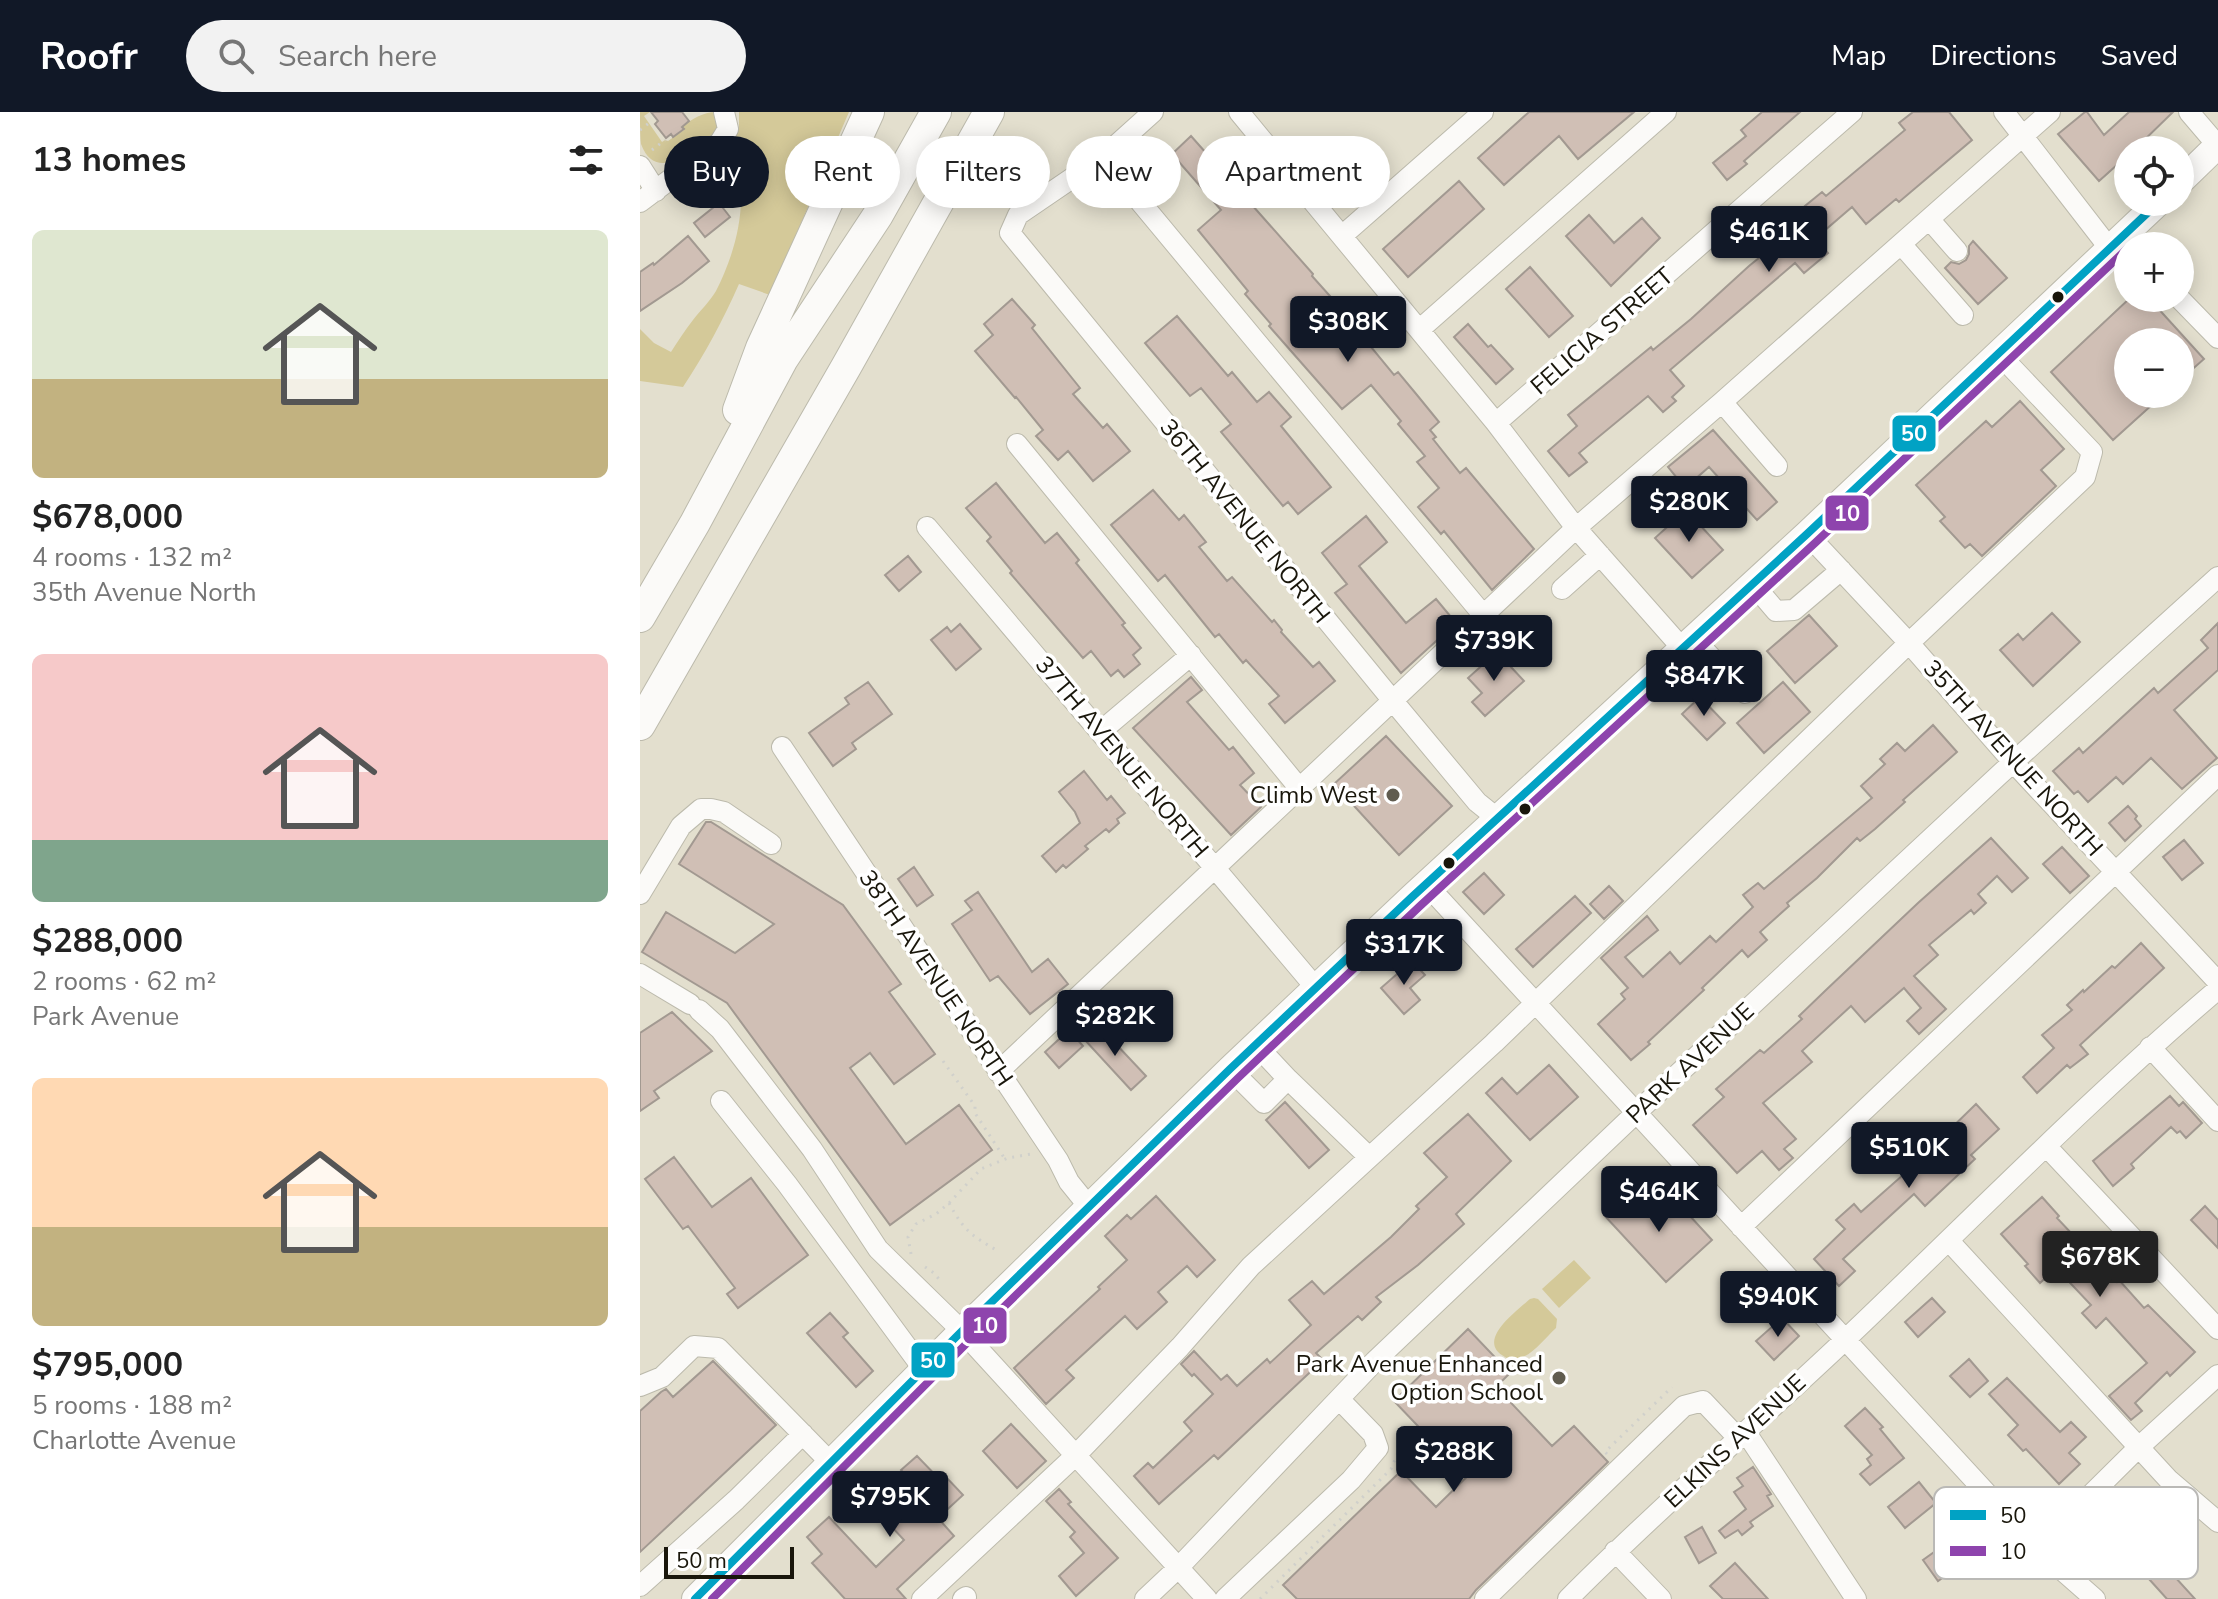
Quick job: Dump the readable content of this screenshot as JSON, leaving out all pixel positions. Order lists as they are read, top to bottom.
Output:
{
  "streets": {
    "street": [
      "FELICIA STREET",
      "36TH AVENUE NORTH",
      "37TH AVENUE NORTH",
      "35TH AVENUE NORTH",
      "38TH AVENUE NORTH",
      "PARK AVENUE",
      "ELKINS AVENUE"
    ]
  },
  "crossings": [
    ["35TH AVENUE NORTH", "PARK AVENUE"]
  ],
  "places": ["Climb West", "Park Avenue Enhanced Option School"],
  "lines": ["transit line 50", "transit line 10"],
  "legend": ["50", "10"],
  "scale_bar": "50 m",
  "page": {
    "header": "Roofr",
    "search": "Search here",
    "nav": ["Map", "Directions", "Saved"],
    "heading": "13 homes",
    "map_buttons": ["+", "−"],
    "chip": [
      "Buy",
      "Rent",
      "Filters",
      "New",
      "Apartment"
    ],
    "price": [
      "$461K",
      "$308K",
      "$280K",
      "$739K",
      "$847K",
      "$317K",
      "$282K",
      "$510K",
      "$464K",
      "$678K",
      "$940K",
      "$288K",
      "$795K"
    ],
    "list": [
      {
        "name": "$678,000",
        "note": "4 rooms · 132 m² · 35th Avenue North"
      },
      {
        "name": "$288,000",
        "note": "2 rooms · 62 m² · Park Avenue"
      },
      {
        "name": "$795,000",
        "note": "5 rooms · 188 m² · Charlotte Avenue"
      }
    ],
    "scale": "50 m"
  }
}
